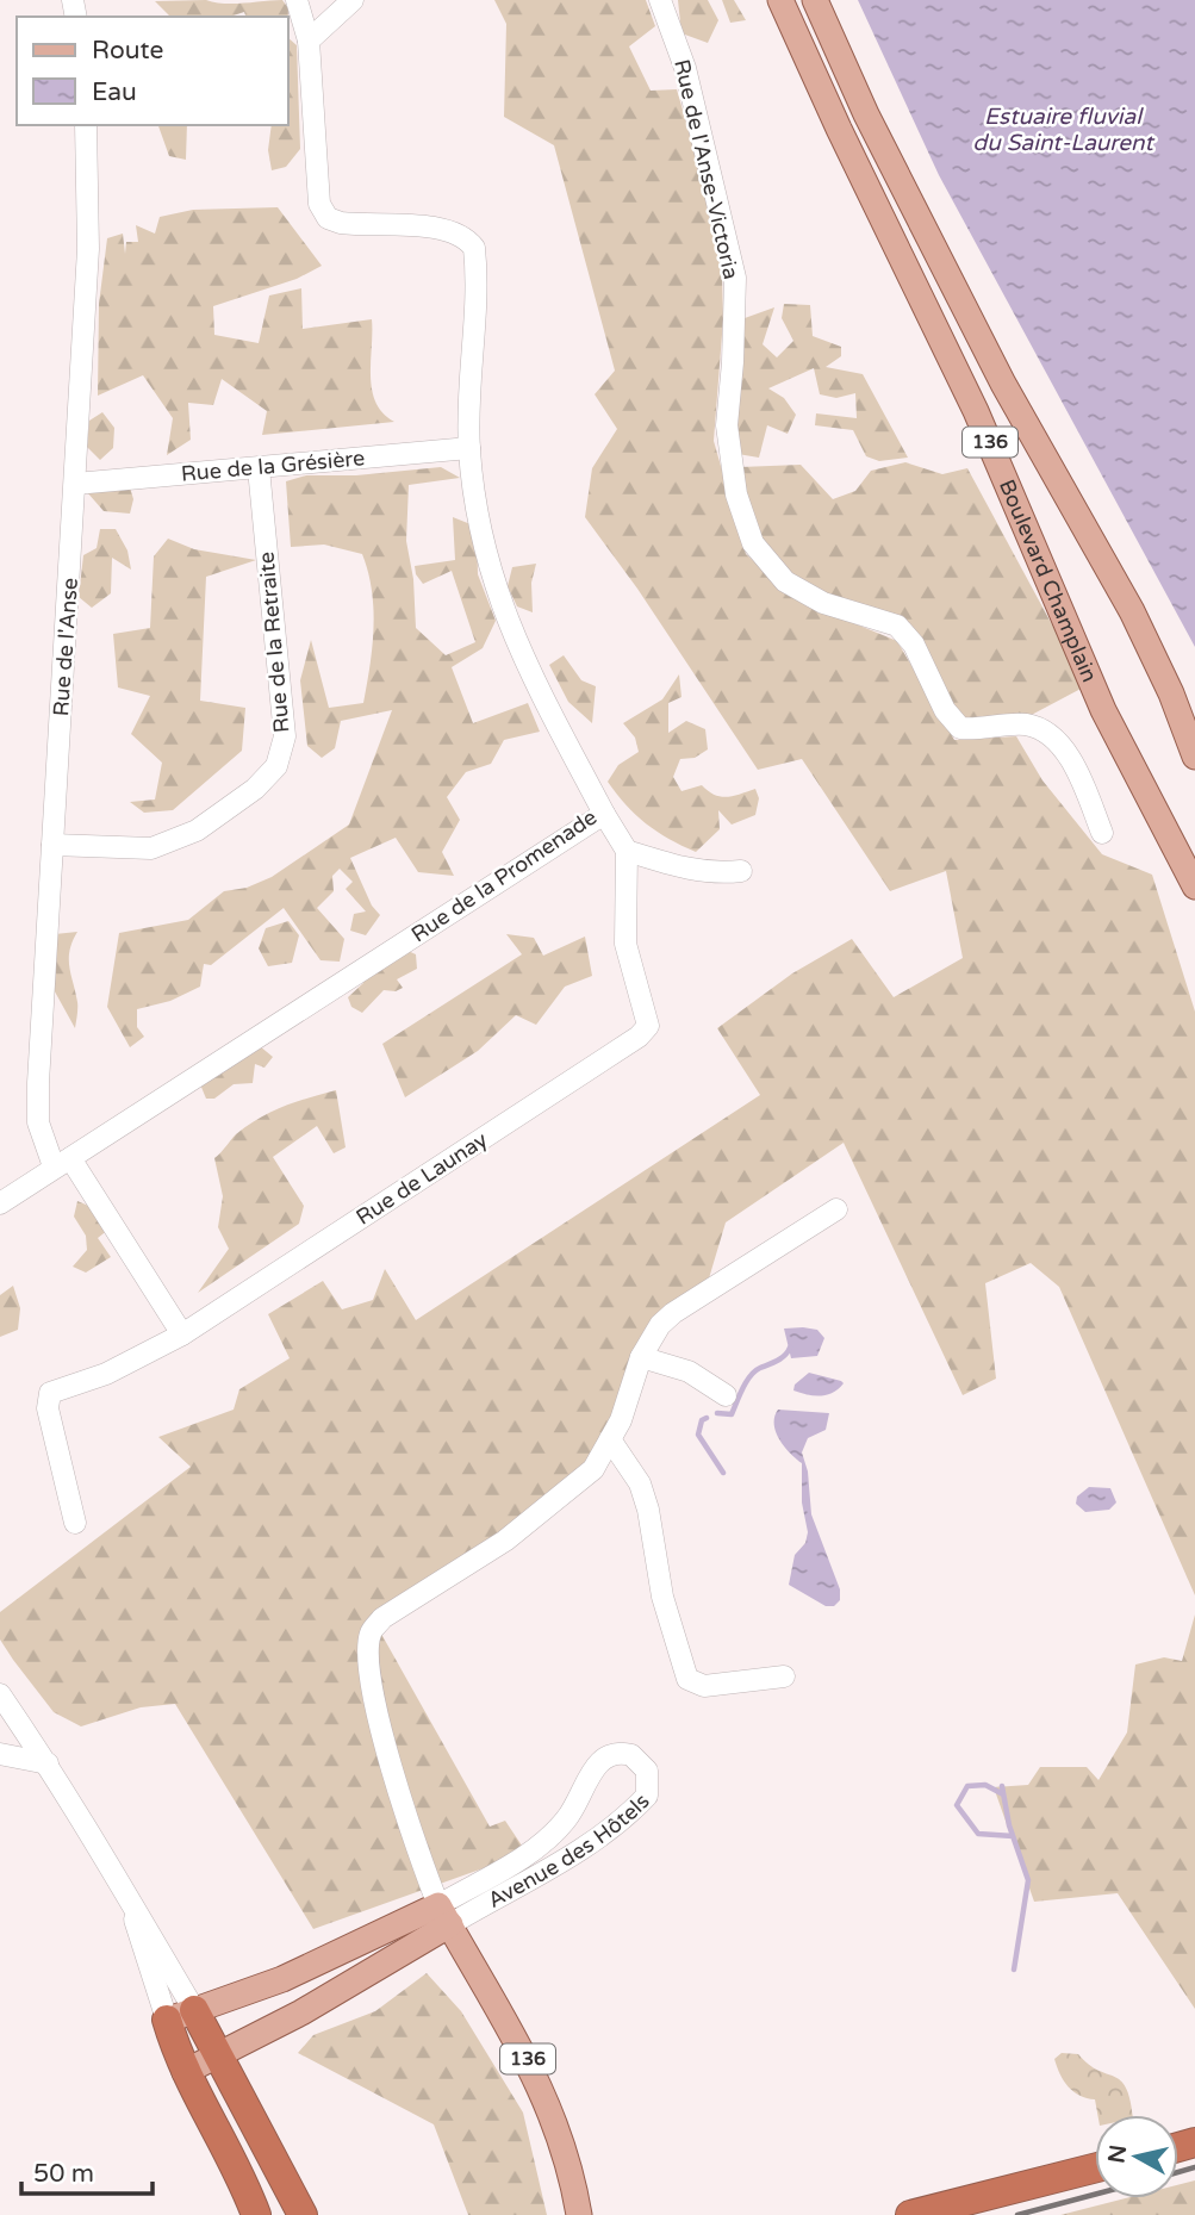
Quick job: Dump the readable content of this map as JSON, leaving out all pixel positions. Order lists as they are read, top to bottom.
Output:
{
  "streets": {
    "main road": ["136", "Boulevard Champlain", "Avenue des Hôtels"],
    "street": [
      "Rue de l'Anse-Victoria",
      "Rue de la Grésière",
      "Rue de la Retraite",
      "Rue de l'Anse",
      "Rue de la Promenade",
      "Rue de Launay"
    ]
  },
  "crossings": [
    ["136", "Avenue des Hôtels"],
    ["Rue de la Grésière", "Rue de la Retraite"],
    ["Rue de la Grésière", "Rue de l'Anse"],
    ["Rue de la Grésière", "Rue de la Promenade"],
    ["Rue de la Retraite", "Rue de l'Anse"],
    ["Rue de l'Anse", "Rue de la Promenade"]
  ],
  "water": ["Estuaire fluvial du Saint-Laurent"],
  "legend": ["Route", "Eau"],
  "scale_bar": "50 m",
  "north": "left"
}
